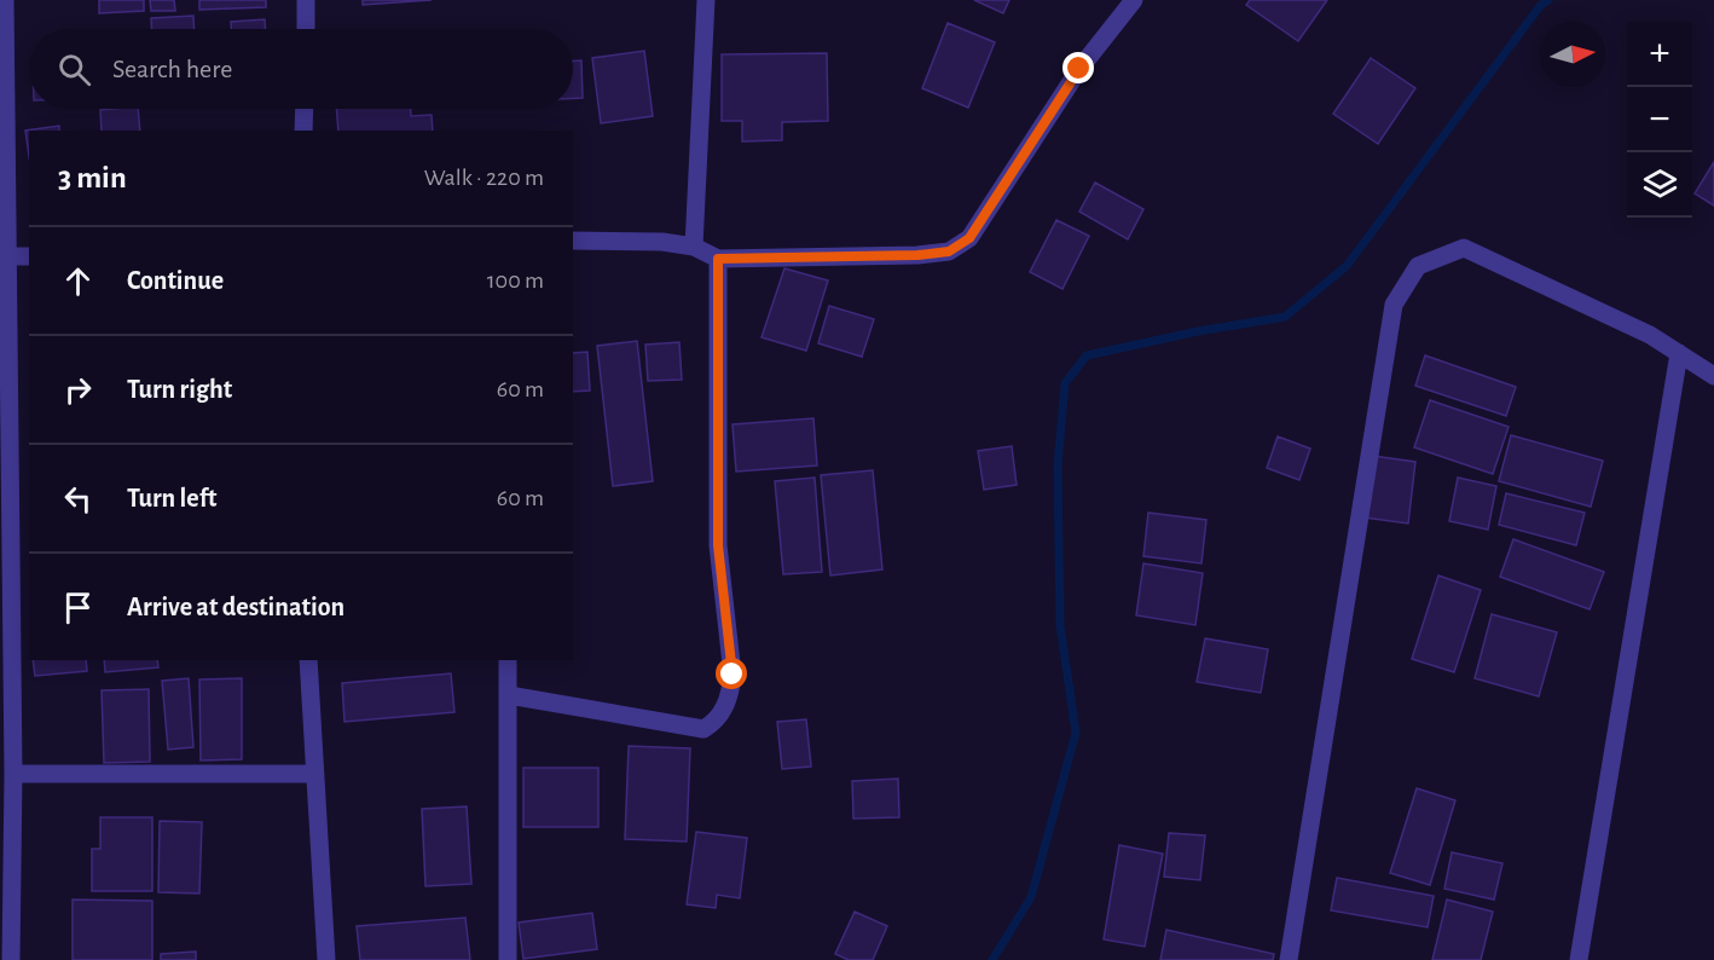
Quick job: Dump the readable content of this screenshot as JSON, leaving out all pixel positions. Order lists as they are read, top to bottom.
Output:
{
  "north": "right",
  "page": {
    "map_buttons": ["+", "−"],
    "search": "Search here",
    "heading": ["3 min", "Walk · 220 m"],
    "list": [
      ["Continue", "100 m"],
      ["Turn right", "60 m"],
      ["Turn left", "60 m"],
      "Arrive at destination"
    ]
  }
}
